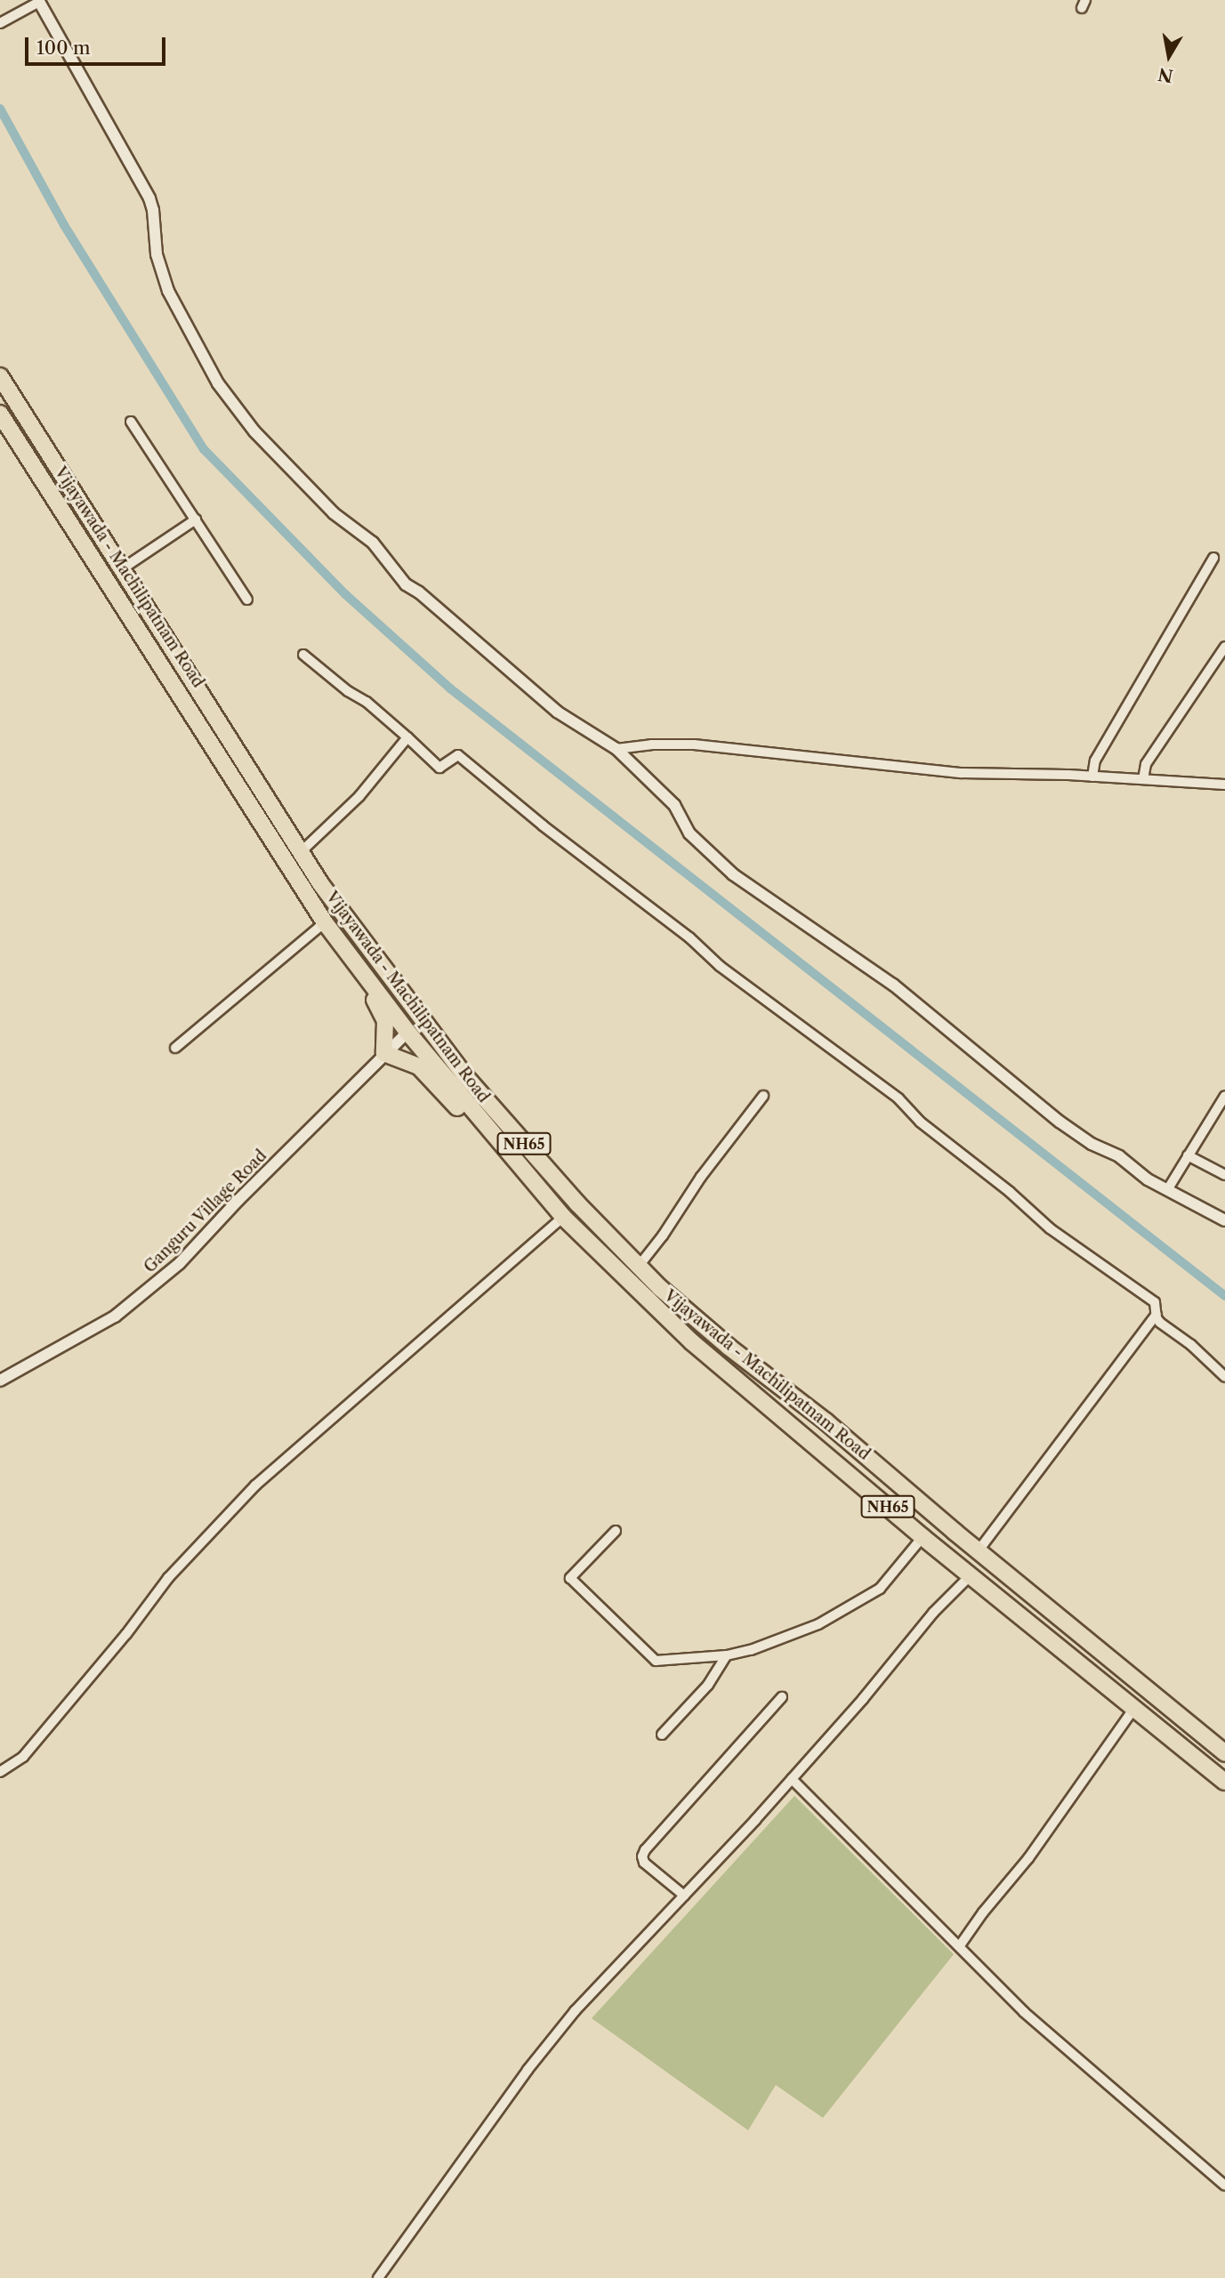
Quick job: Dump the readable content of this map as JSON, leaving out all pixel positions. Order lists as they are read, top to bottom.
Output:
{
  "streets": {
    "highway": ["Vijayawada - Machilipatnam Road", "NH65"],
    "street": ["Ganguru Village Road"]
  },
  "crossings": [
    ["Vijayawada - Machilipatnam Road", "Ganguru Village Road"]
  ],
  "scale_bar": "100 m",
  "north": "bottom"
}
